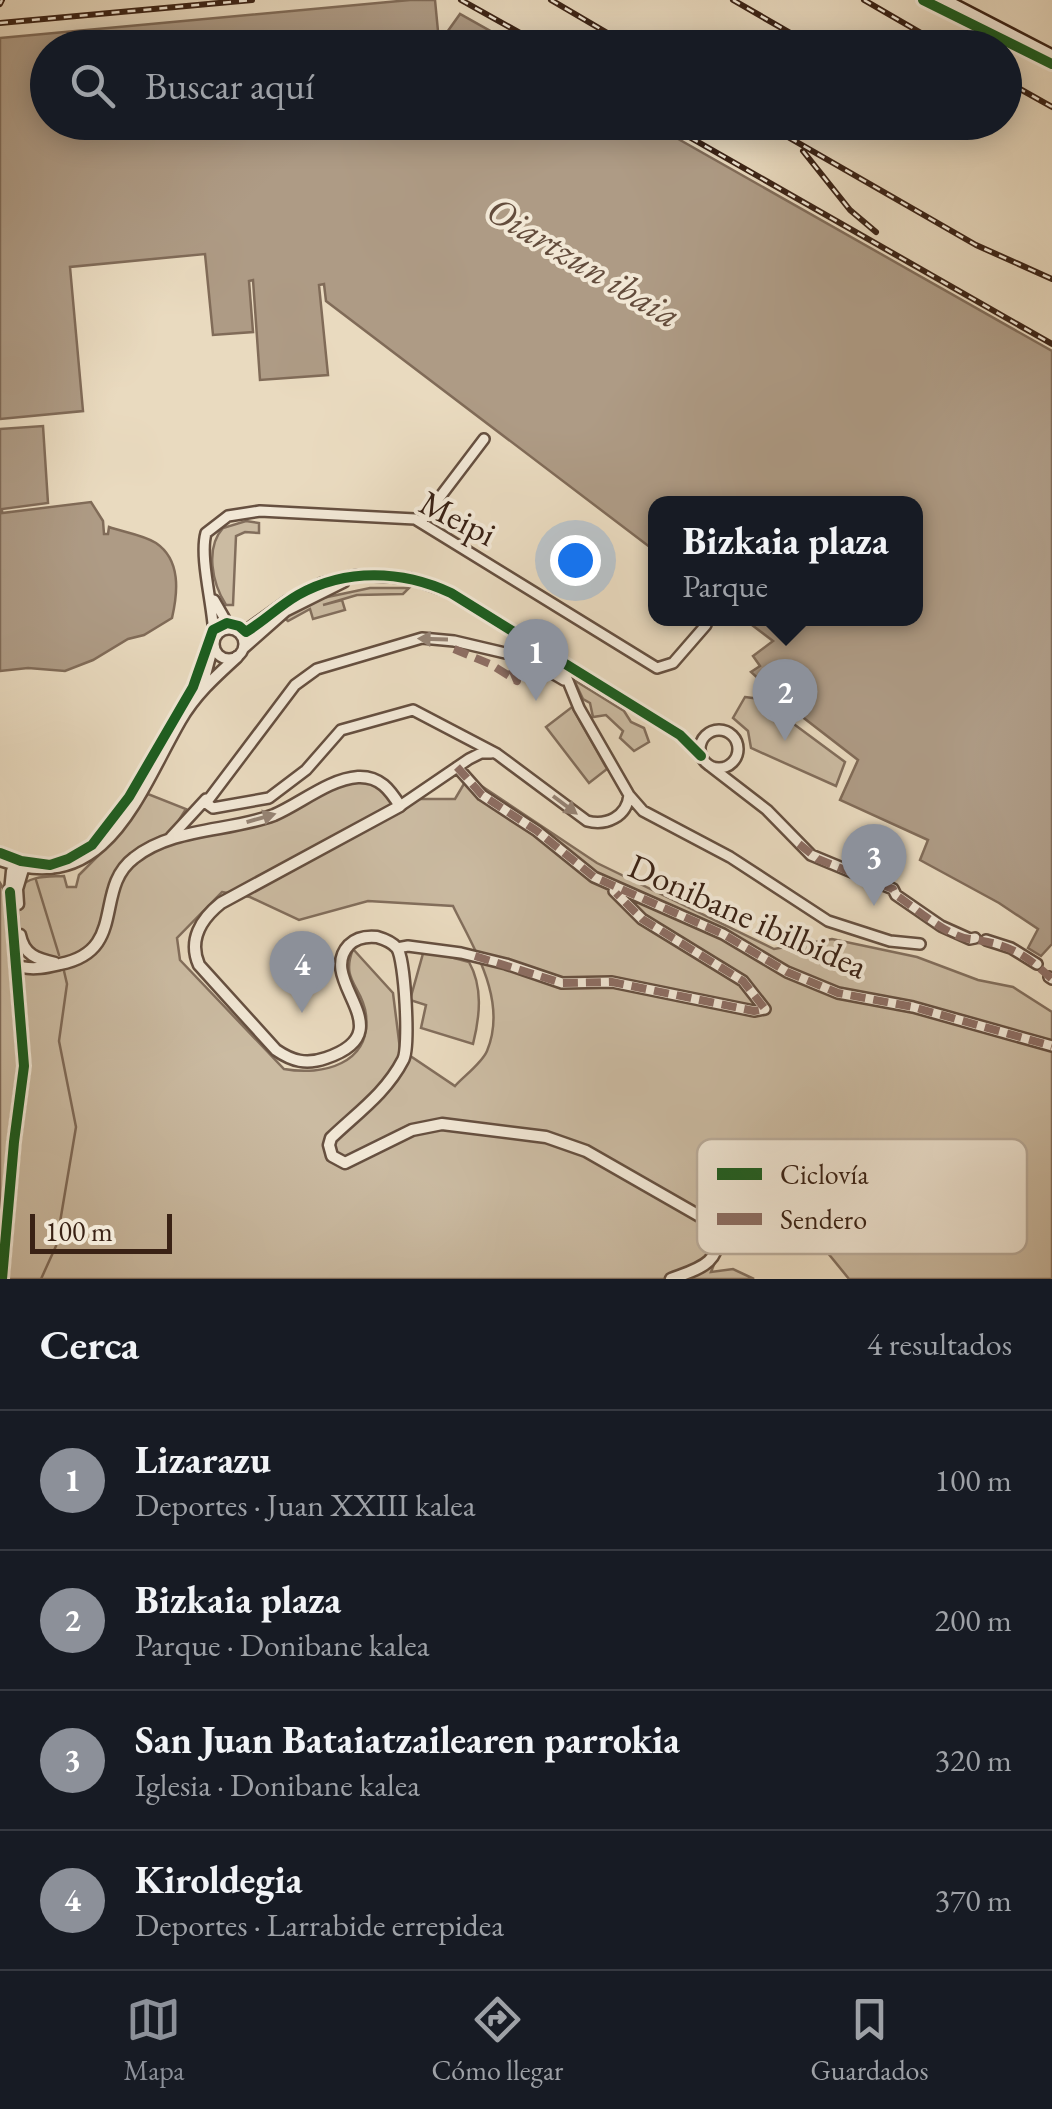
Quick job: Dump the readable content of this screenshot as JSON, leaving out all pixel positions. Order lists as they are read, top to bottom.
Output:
{
  "streets": {
    "street": ["Meipi", "Donibane ibilbidea"]
  },
  "water": ["Oiartzun ibaia"],
  "legend": ["Ciclovía", "Sendero"],
  "scale_bar": "100 m",
  "page": {
    "search": "Buscar aquí",
    "popup": ["Bizkaia plaza", "Parque"],
    "pins": [
      "1",
      "2",
      "3",
      "4"
    ],
    "scale": "100 m",
    "heading": ["Cerca", "4 resultados"],
    "list": [
      {
        "mark": "1",
        "name": "Lizarazu",
        "note": "Deportes · Juan XXIII kalea",
        "value": "100 m"
      },
      {
        "mark": "2",
        "name": "Bizkaia plaza",
        "note": "Parque · Donibane kalea",
        "value": "200 m"
      },
      {
        "mark": "3",
        "name": "San Juan Bataiatzailearen parrokia",
        "note": "Iglesia · Donibane kalea",
        "value": "320 m"
      },
      {
        "mark": "4",
        "name": "Kiroldegia",
        "note": "Deportes · Larrabide errepidea",
        "value": "370 m"
      }
    ],
    "nav": ["Mapa", "Cómo llegar", "Guardados"]
  }
}
